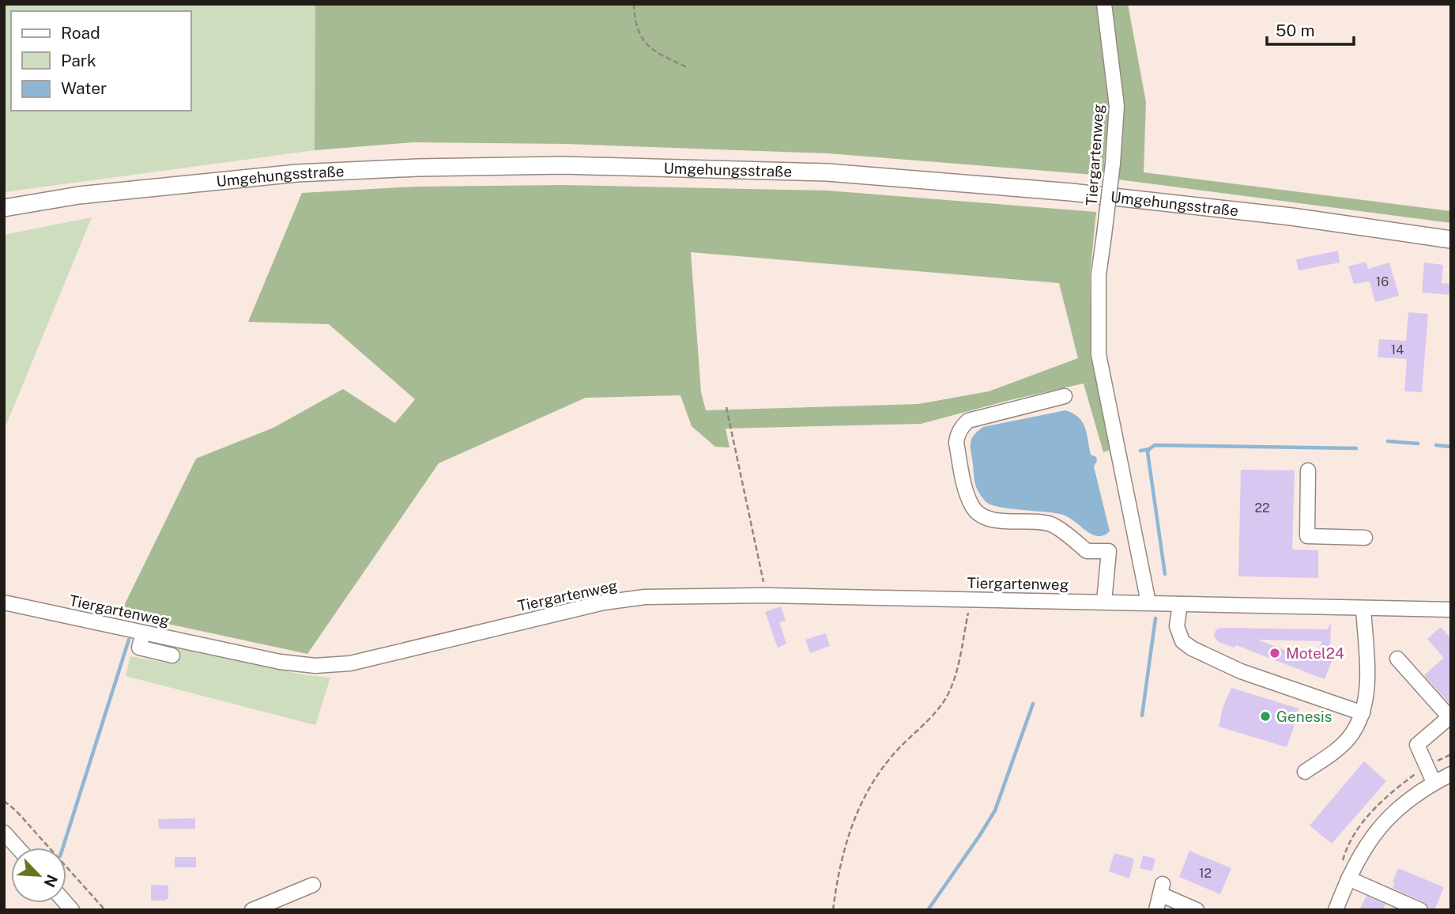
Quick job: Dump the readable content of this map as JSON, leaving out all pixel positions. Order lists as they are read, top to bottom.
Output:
{
  "streets": {
    "main road": ["Umgehungsstraße"],
    "street": ["Tiergartenweg"]
  },
  "places": ["Motel24", "Genesis"],
  "house_numbers": [
    "16",
    "14",
    "22",
    "12"
  ],
  "legend": ["Road", "Park", "Water"],
  "scale_bar": "50 m",
  "north": "bottom right"
}
